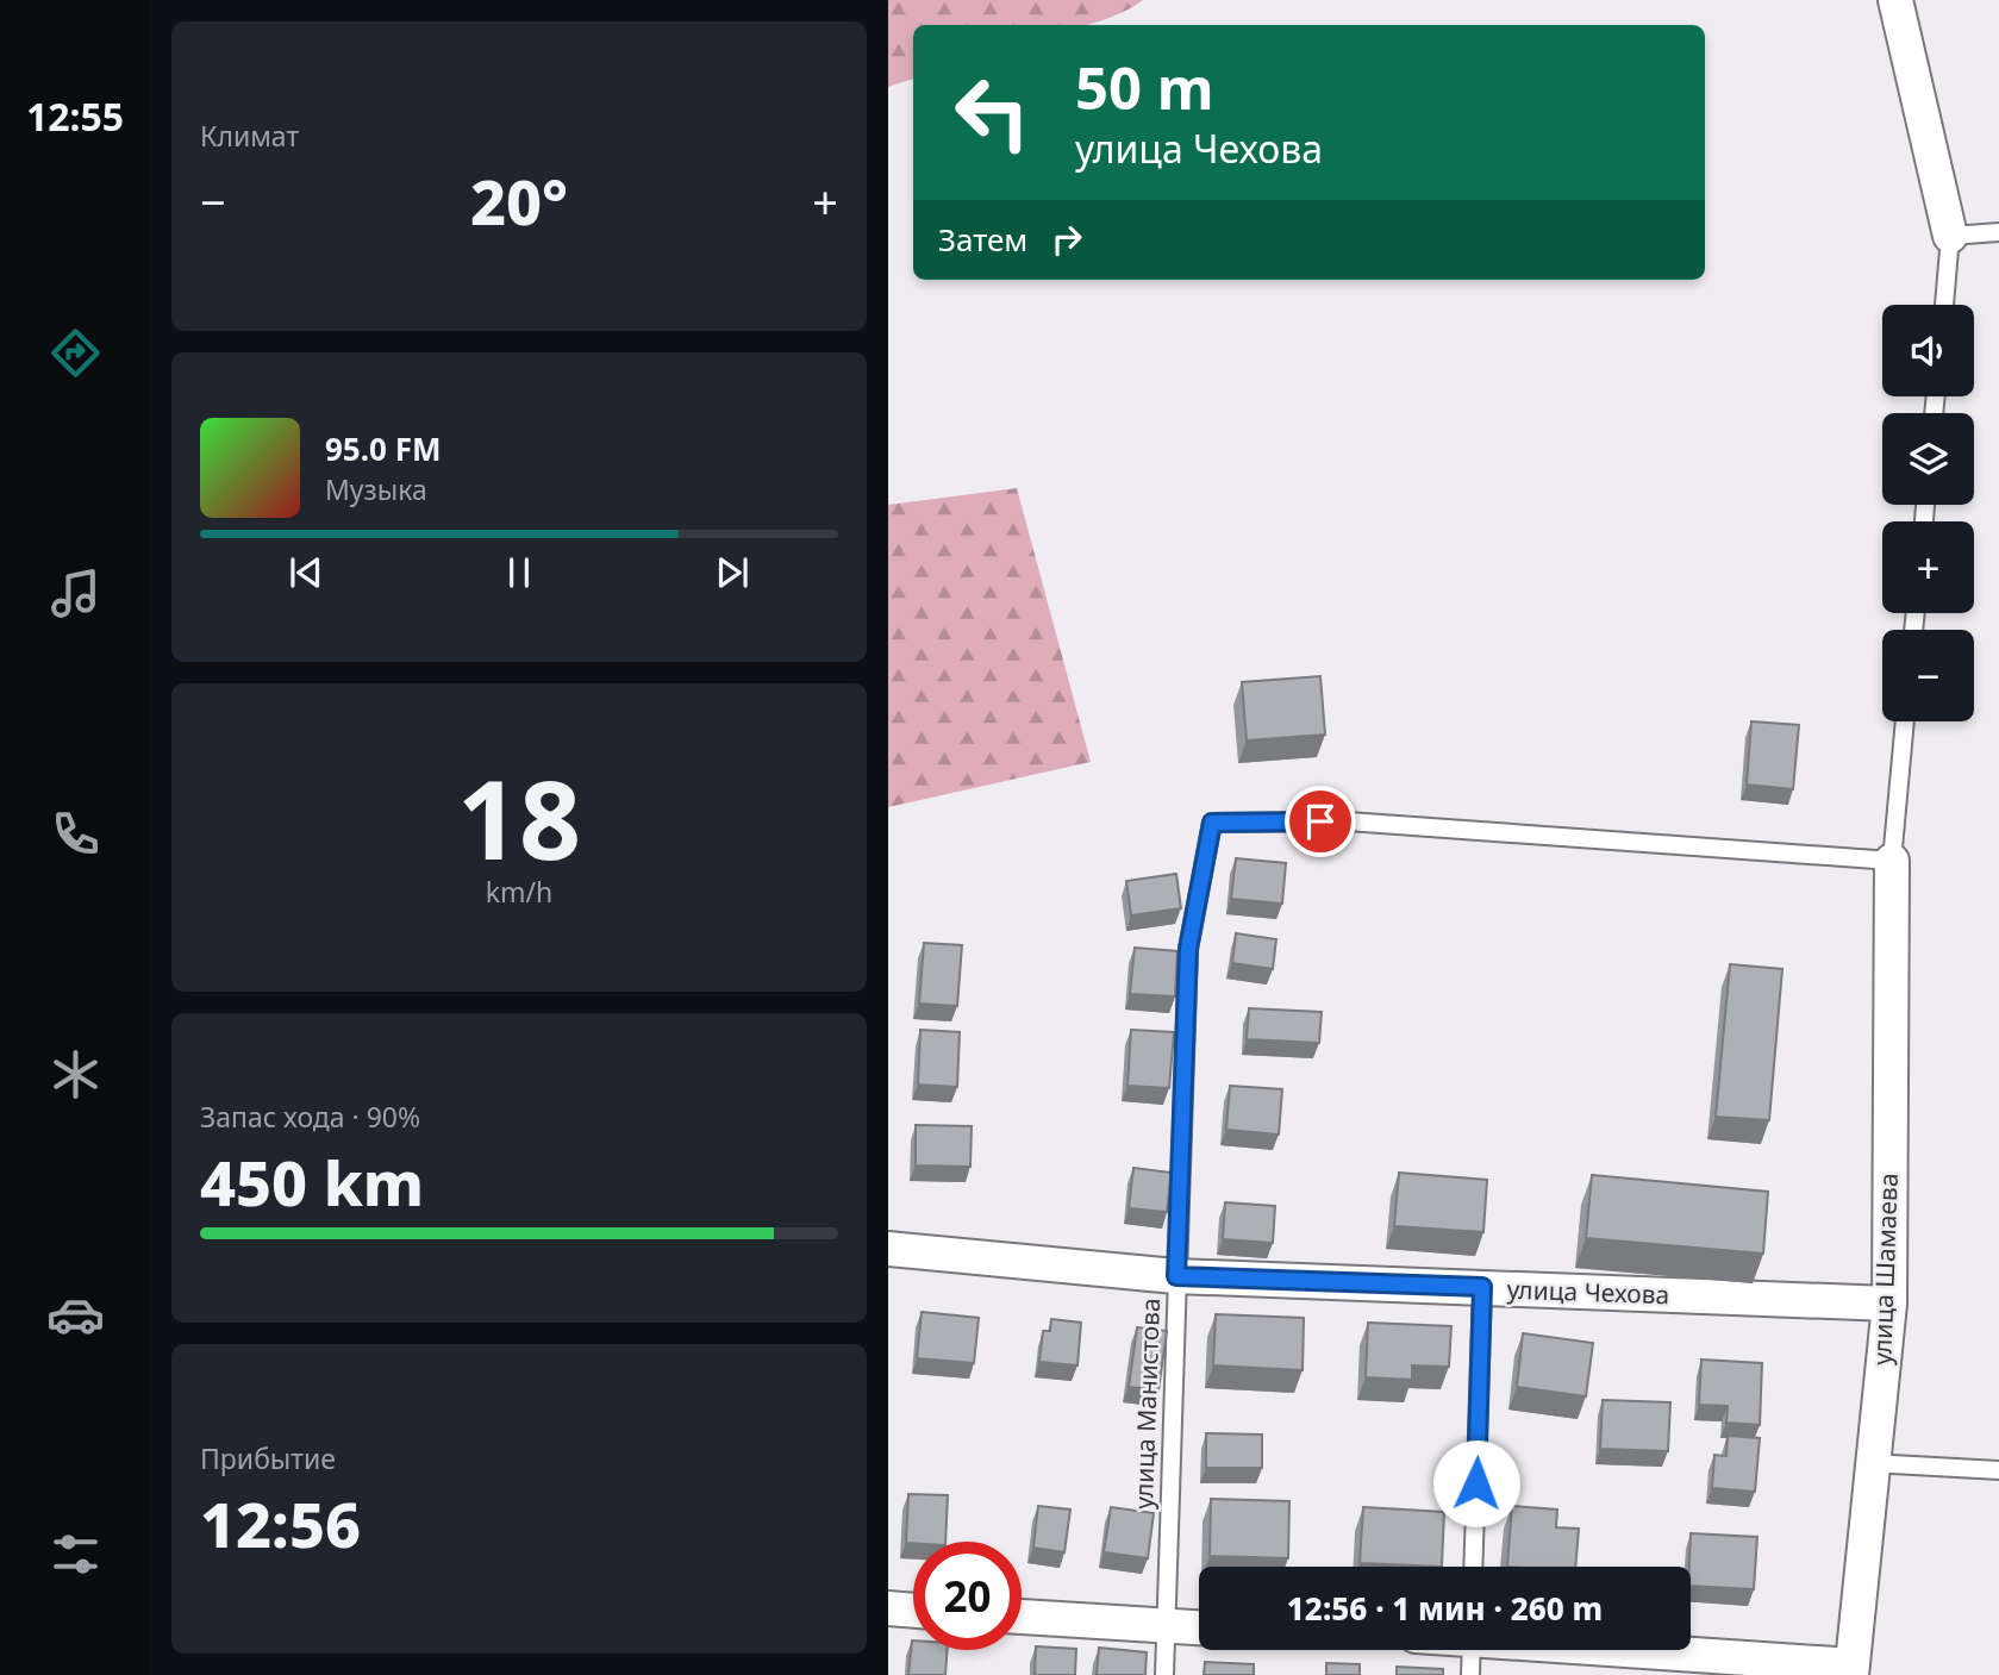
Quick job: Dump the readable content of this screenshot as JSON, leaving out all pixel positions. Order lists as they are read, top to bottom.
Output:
{
  "streets": {
    "street": ["улица Шамаева", "улица Чехова"],
    "lane": ["улица Манистова"]
  },
  "crossings": [
    ["улица Шамаева", "улица Чехова"],
    ["улица Шамаева", "улица Манистова"],
    ["улица Чехова", "улица Манистова"]
  ],
  "page": {
    "tabs": "12:55",
    "tile": [
      "Климат",
      ["18", "km/h"],
      ["Запас хода · 90%", "450 km"],
      ["Прибытие", "12:56"]
    ],
    "turn": ["50 m", "улица Чехова"],
    "heat": ["−", "20°", "+"],
    "then": "Затем",
    "map_buttons": ["+", "−"],
    "song": ["95.0 FM", "Музыка"],
    "limit": "20",
    "trip": "12:56 · 1 мин · 260 m"
  }
}
